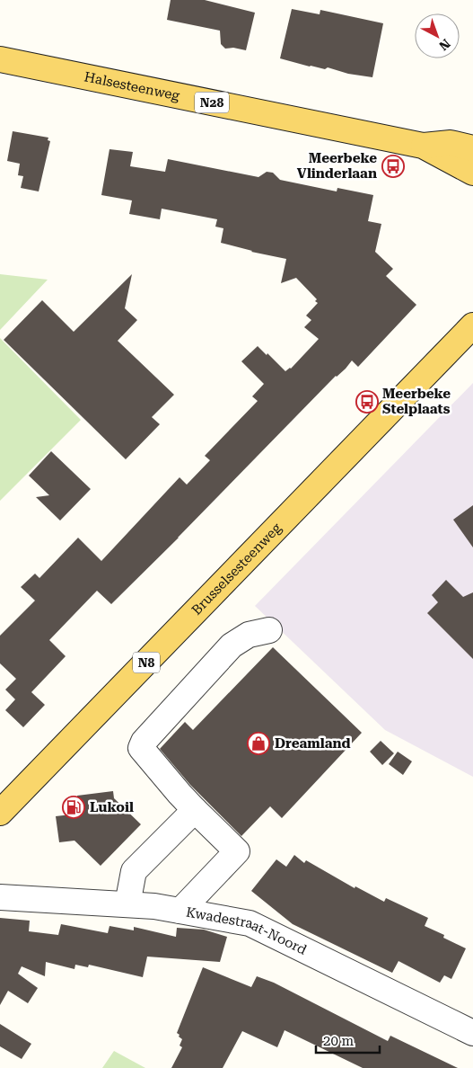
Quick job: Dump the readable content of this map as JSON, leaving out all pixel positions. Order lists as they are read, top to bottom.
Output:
{
  "streets": {
    "main road": [
      "Halsesteenweg",
      "N28",
      "Brusselsesteenweg",
      "N8"
    ],
    "street": ["Kwadestraat-Noord"]
  },
  "places": {
    "bus stop": ["Meerbeke Vlinderlaan", "Meerbeke Stelplaats"],
    "shop": ["Dreamland"],
    "fuel station": ["Lukoil"]
  },
  "scale_bar": "20 m",
  "north": "bottom right"
}
